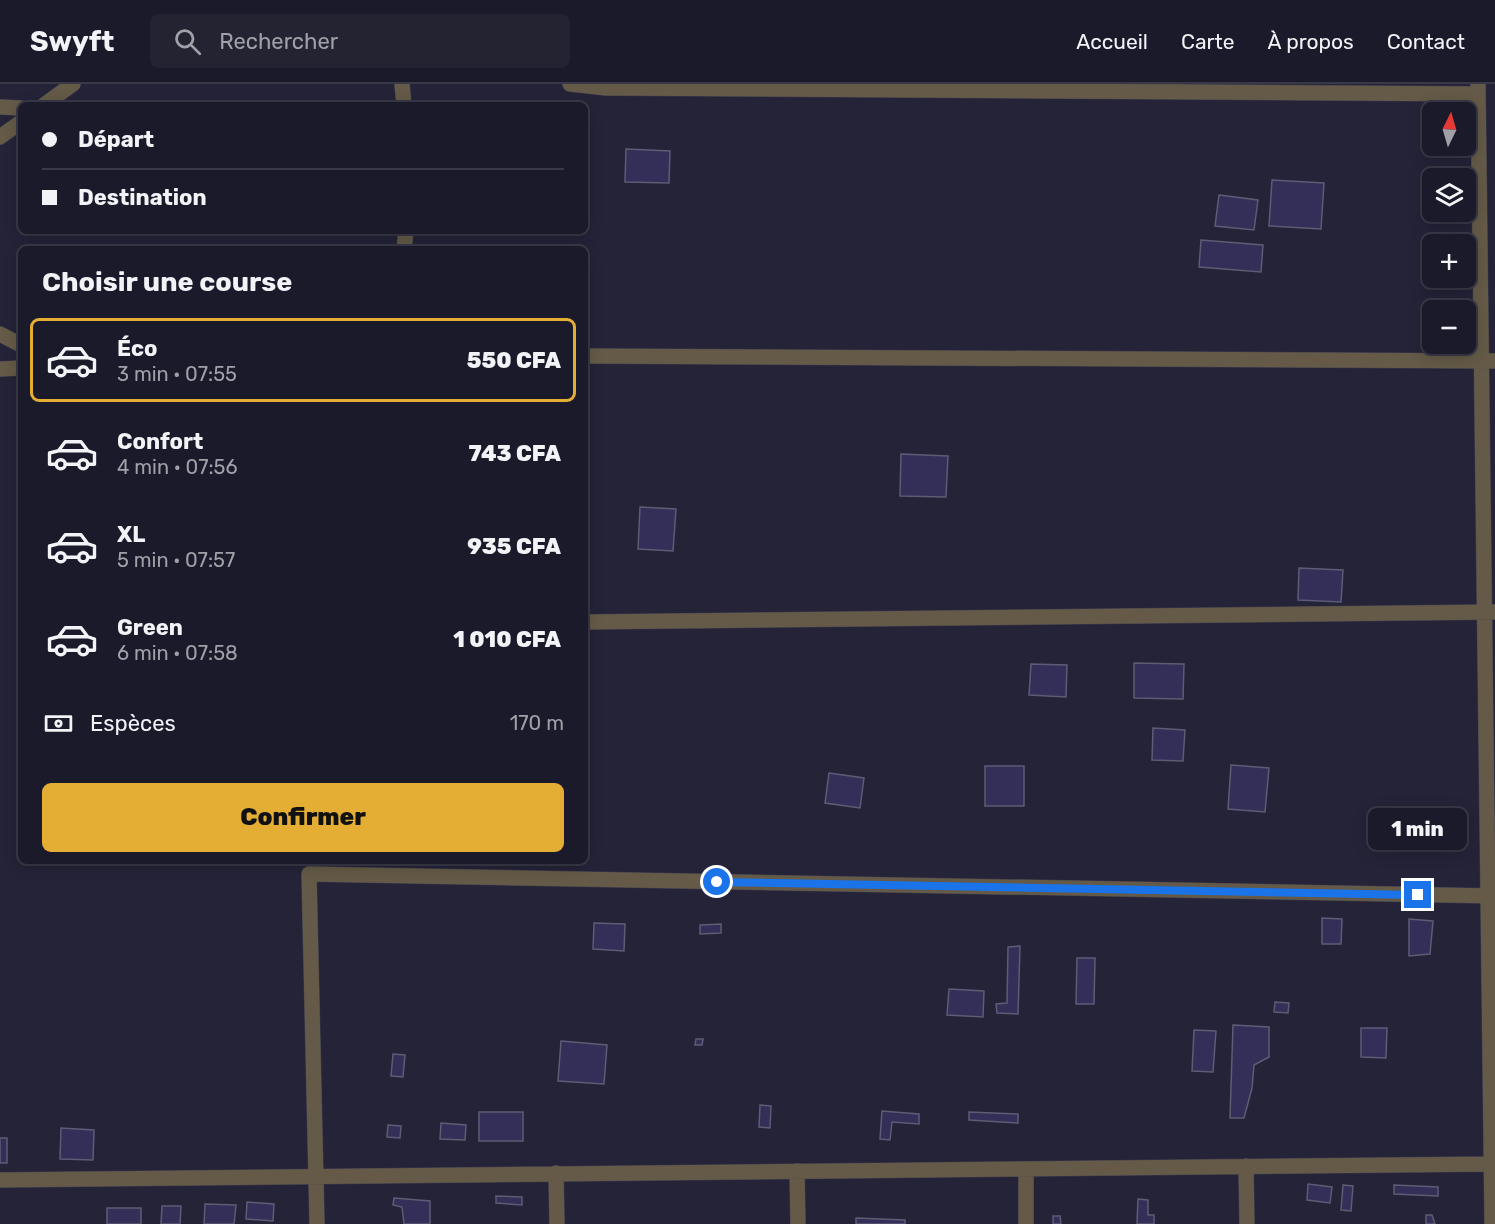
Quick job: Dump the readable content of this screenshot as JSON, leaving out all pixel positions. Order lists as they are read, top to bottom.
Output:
{
  "north": "top",
  "page": {
    "header": "Swyft",
    "search": "Rechercher",
    "nav": [
      "Accueil",
      "Carte",
      "À propos",
      "Contact"
    ],
    "map_buttons": ["+", "−"],
    "banner": ["Départ", "Destination"],
    "heading": "Choisir une course",
    "list": [
      {
        "name": "Éco",
        "note": "3 min · 07:55",
        "value": "550 CFA"
      },
      {
        "name": "Confort",
        "note": "4 min · 07:56",
        "value": "743 CFA"
      },
      {
        "name": "XL",
        "note": "5 min · 07:57",
        "value": "935 CFA"
      },
      {
        "name": "Green",
        "note": "6 min · 07:58",
        "value": "1 010 CFA"
      }
    ],
    "pay": ["Espèces", "170 m"],
    "buttons": "Confirmer",
    "bubble": "1 min"
  }
}
